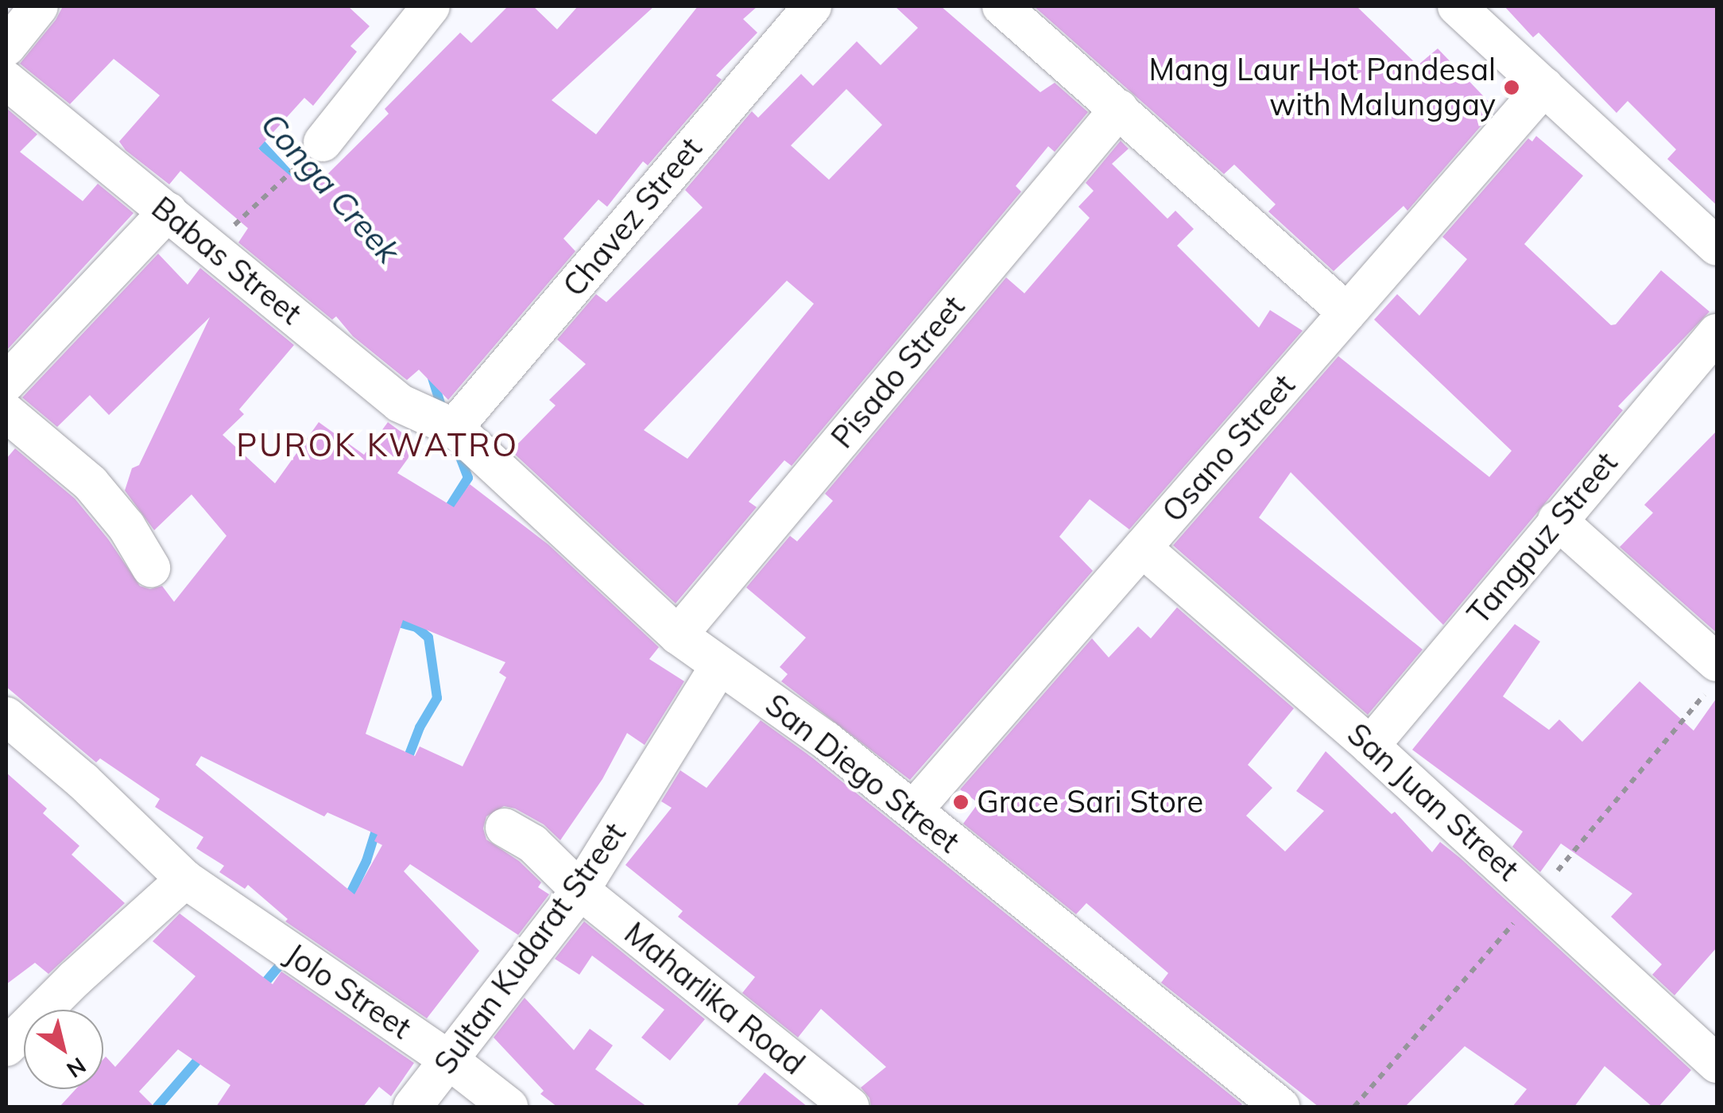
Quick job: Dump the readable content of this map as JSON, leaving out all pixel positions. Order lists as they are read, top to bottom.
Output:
{
  "streets": {
    "street": [
      "Chavez Street",
      "Babas Street",
      "Pisado Street",
      "Osano Street",
      "Tangpuz Street",
      "San Diego Street",
      "San Juan Street",
      "Sultan Kudarat Street",
      "Jolo Street",
      "Maharlika Road"
    ]
  },
  "crossings": [
    ["Chavez Street", "Babas Street"],
    ["Chavez Street", "San Diego Street"],
    ["Babas Street", "San Diego Street"],
    ["Pisado Street", "San Diego Street"],
    ["Osano Street", "San Diego Street"],
    ["Osano Street", "San Juan Street"],
    ["Tangpuz Street", "San Juan Street"],
    ["San Diego Street", "Sultan Kudarat Street"],
    ["Sultan Kudarat Street", "Jolo Street"],
    ["Sultan Kudarat Street", "Maharlika Road"]
  ],
  "districts": ["PUROK KWATRO"],
  "water": ["Conga Creek"],
  "places": ["Mang Laur Hot Pandesal with Malunggay", "Grace Sari Store"],
  "north": "bottom right"
}
